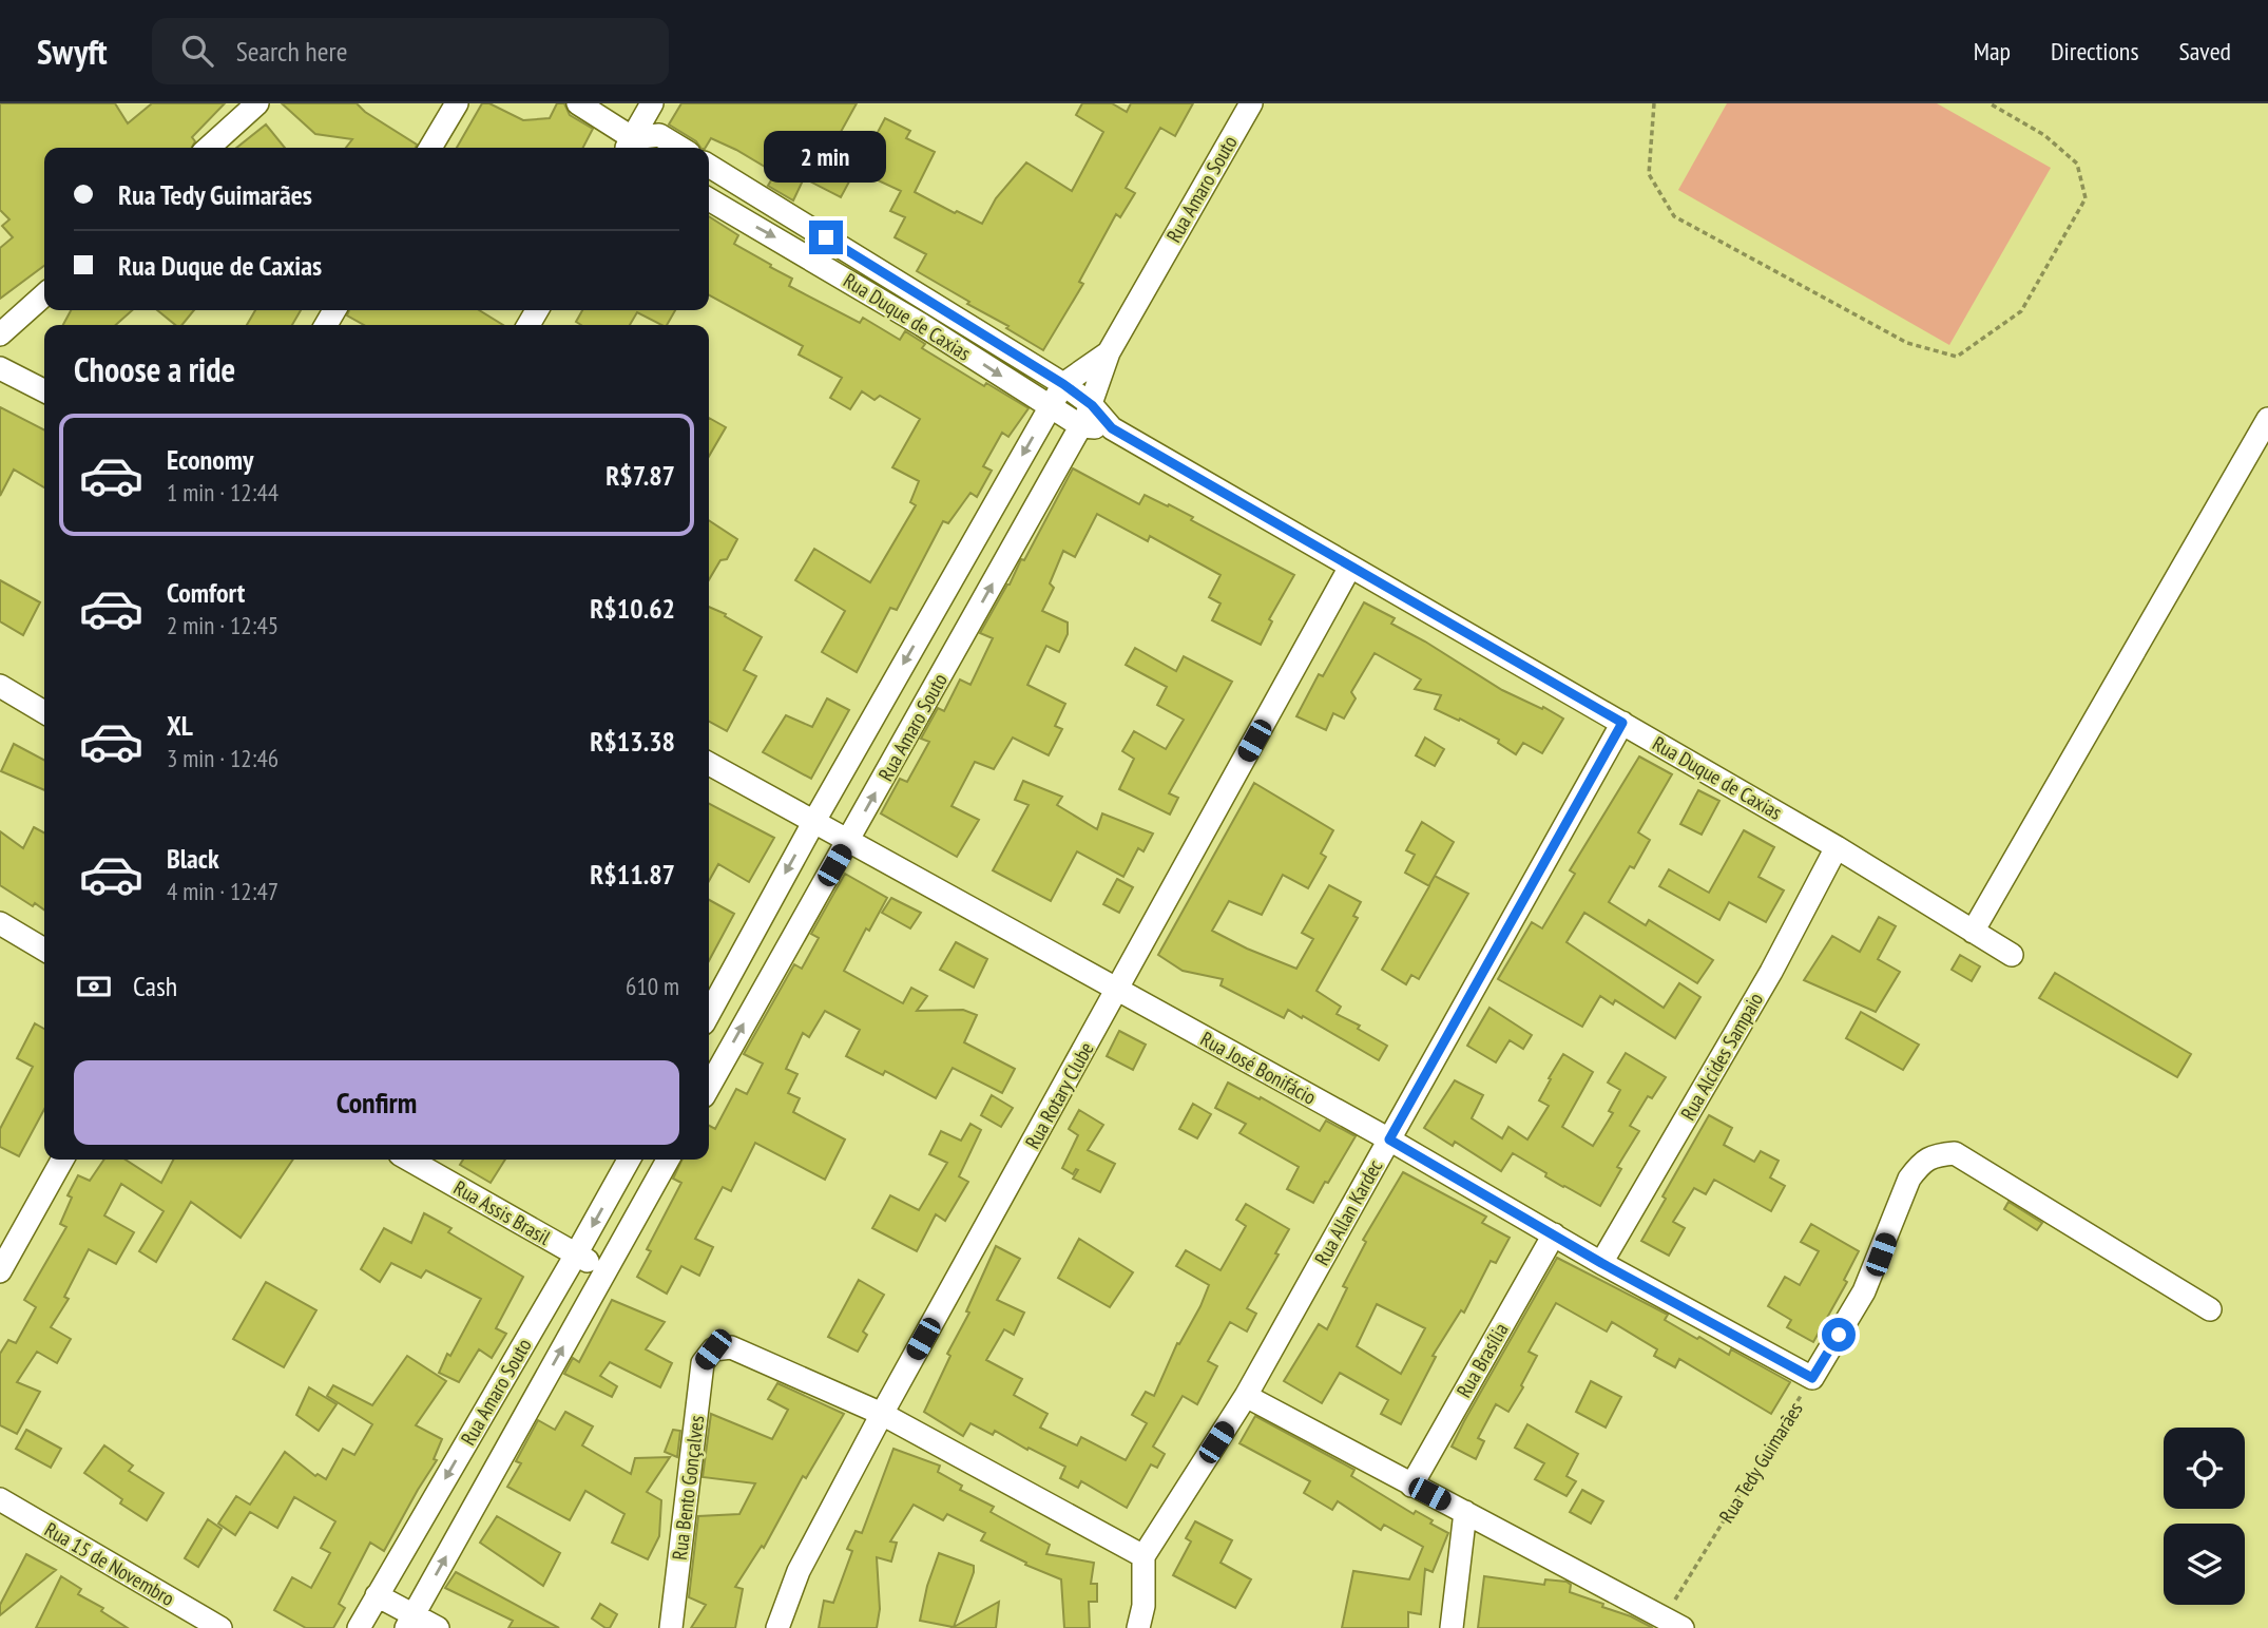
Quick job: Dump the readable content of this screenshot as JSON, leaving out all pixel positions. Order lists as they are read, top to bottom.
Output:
{
  "streets": {
    "street": [
      "Rua Amaro Souto",
      "Rua Duque de Caxias",
      "Rua Alcides Sampaio",
      "Rua José Bonifácio",
      "Rua Rotary Clube",
      "Rua Assis Brasil",
      "Rua Allan Kardec",
      "Rua Brasília",
      "Rua Tedy Guimarães",
      "Rua Bento Gonçalves",
      "Rua 15 de Novembro"
    ]
  },
  "crossings": [
    ["Rua Amaro Souto", "Rua Duque de Caxias"],
    ["Rua Amaro Souto", "Rua José Bonifácio"],
    ["Rua Amaro Souto", "Rua Assis Brasil"],
    ["Rua Duque de Caxias", "Rua Alcides Sampaio"],
    ["Rua Duque de Caxias", "Rua Rotary Clube"],
    ["Rua Duque de Caxias", "Rua Allan Kardec"],
    ["Rua Alcides Sampaio", "Rua José Bonifácio"],
    ["Rua José Bonifácio", "Rua Rotary Clube"],
    ["Rua José Bonifácio", "Rua Allan Kardec"],
    ["Rua José Bonifácio", "Rua Brasília"],
    ["Rua José Bonifácio", "Rua Tedy Guimarães"],
    ["Rua Rotary Clube", "Rua Bento Gonçalves"]
  ],
  "page": {
    "header": "Swyft",
    "search": "Search here",
    "nav": ["Map", "Directions", "Saved"],
    "bubble": "2 min",
    "banner": ["Rua Tedy Guimarães", "Rua Duque de Caxias"],
    "heading": "Choose a ride",
    "list": [
      {
        "name": "Economy",
        "note": "1 min · 12:44",
        "value": "R$7.87"
      },
      {
        "name": "Comfort",
        "note": "2 min · 12:45",
        "value": "R$10.62"
      },
      {
        "name": "XL",
        "note": "3 min · 12:46",
        "value": "R$13.38"
      },
      {
        "name": "Black",
        "note": "4 min · 12:47",
        "value": "R$11.87"
      }
    ],
    "pay": ["Cash", "610 m"],
    "buttons": "Confirm"
  }
}
